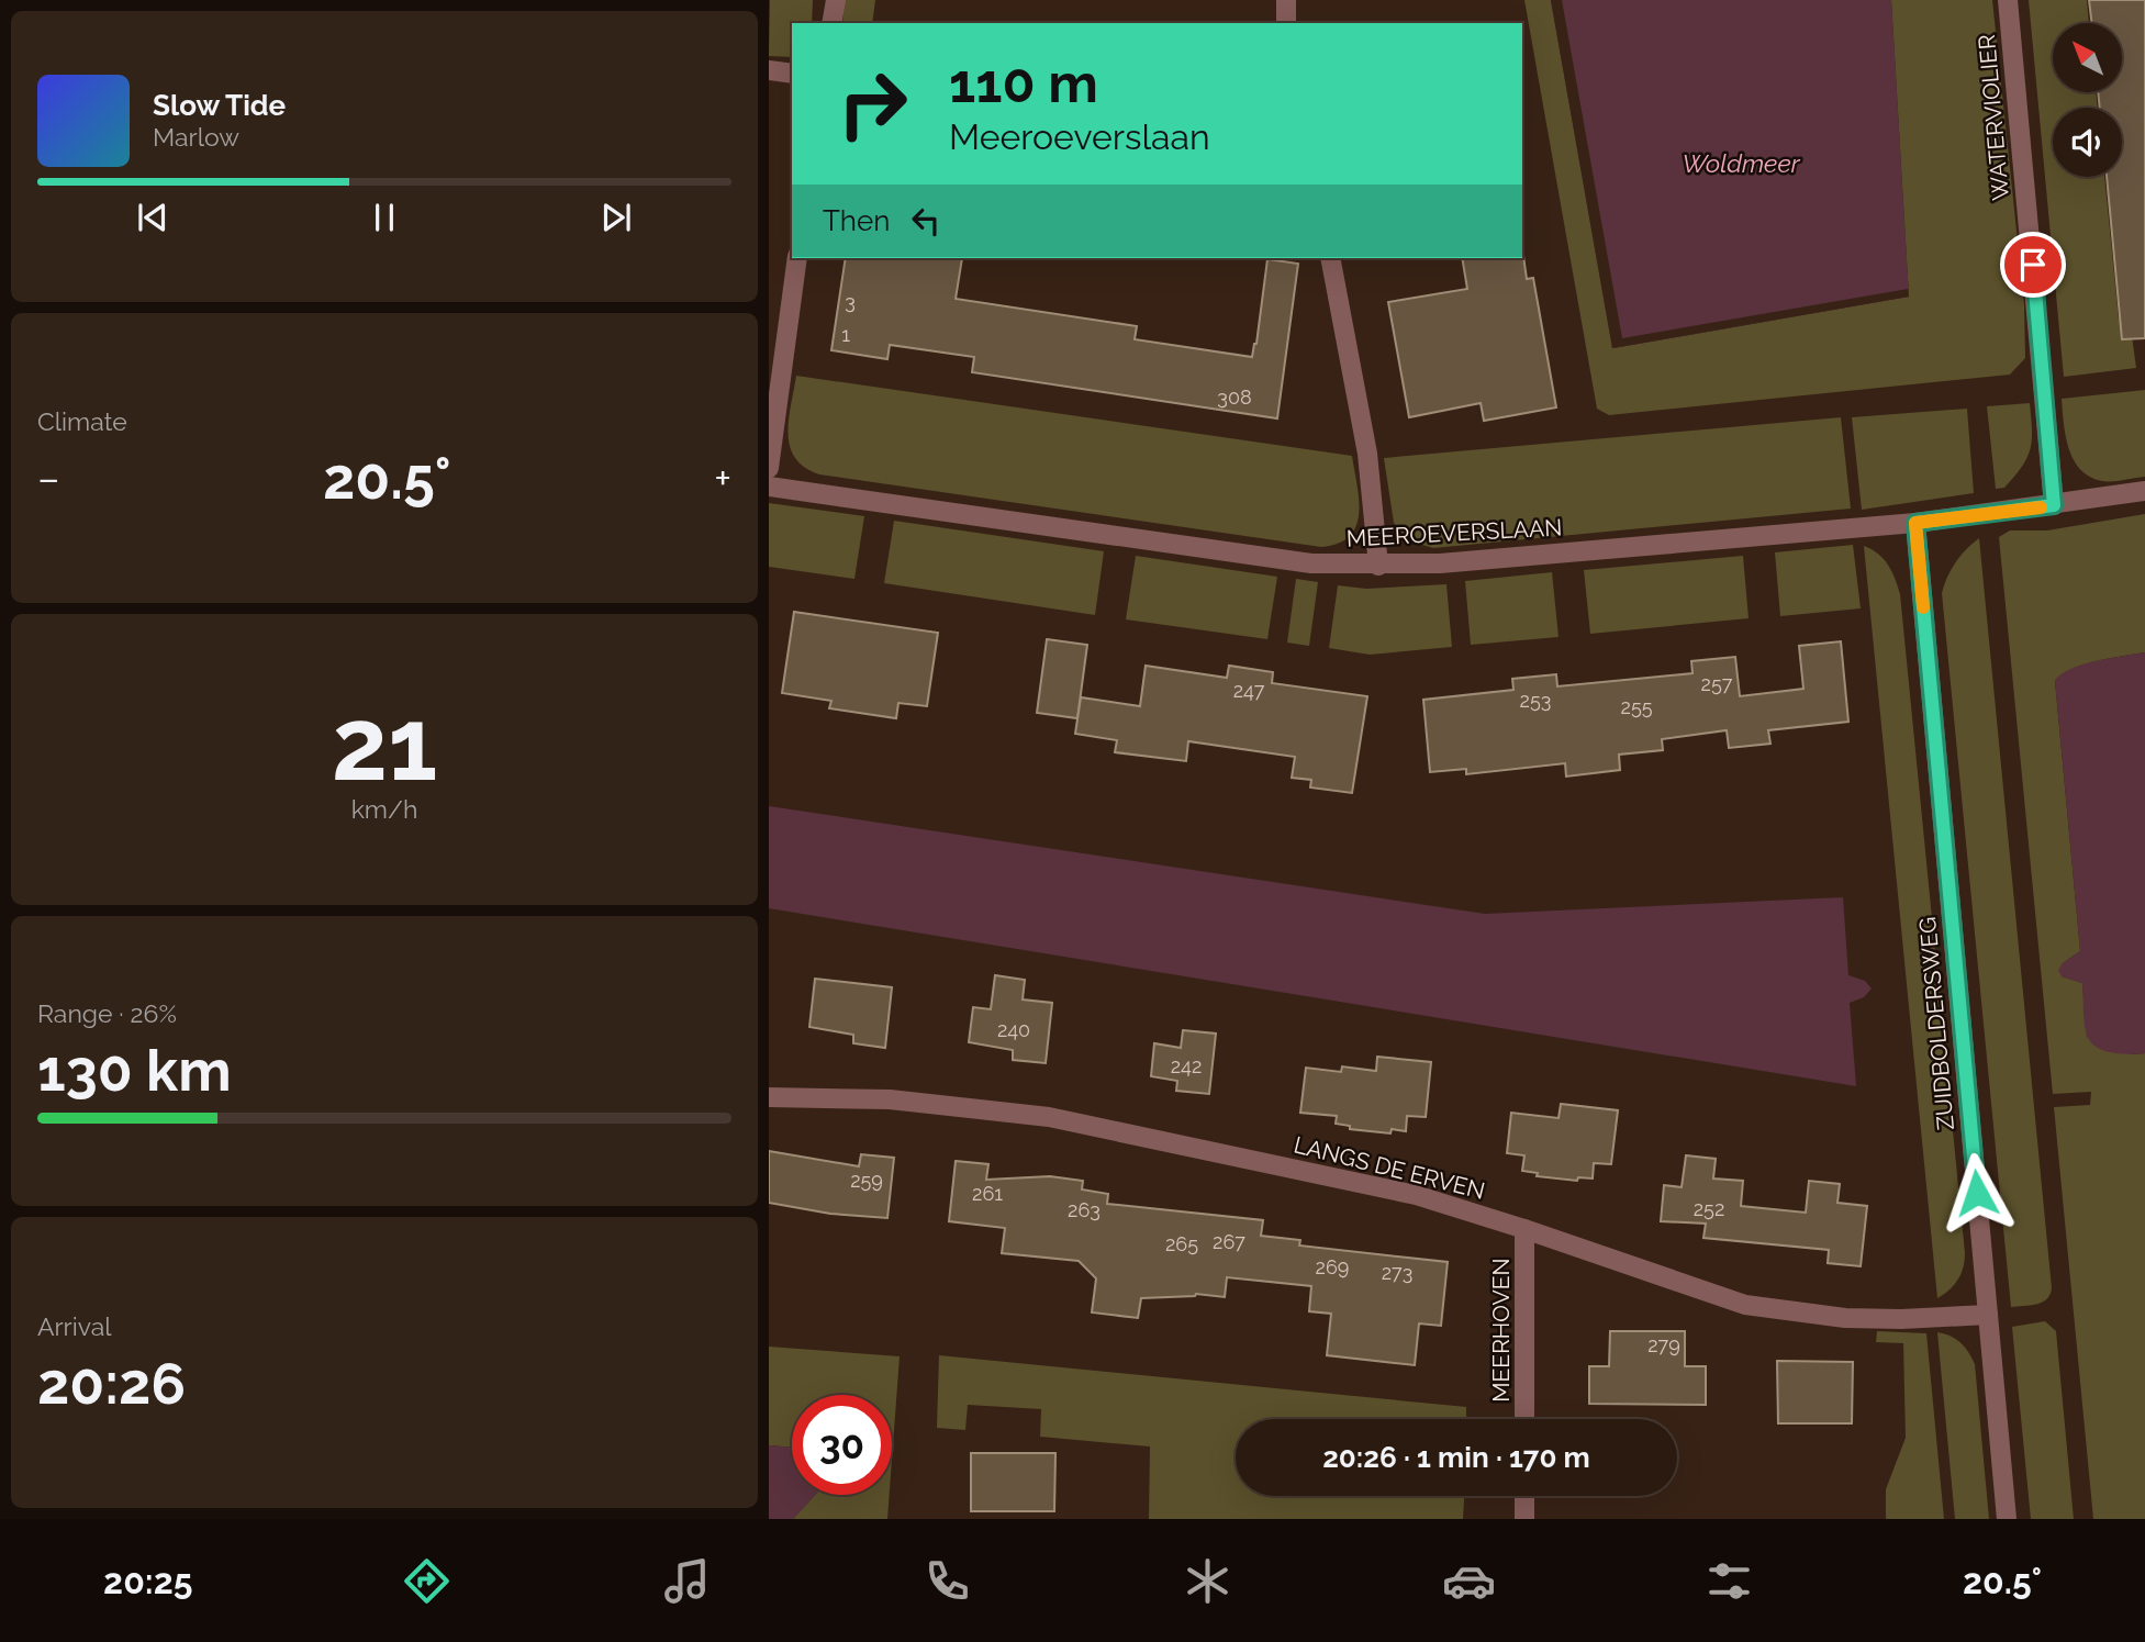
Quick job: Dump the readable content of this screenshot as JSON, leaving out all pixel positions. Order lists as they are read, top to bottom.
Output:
{
  "streets": {
    "street": [
      "WATERVIOLIER",
      "MEEROEVERSLAAN",
      "ZUIDBOLDERSWEG",
      "LANGS DE ERVEN",
      "MEERHOVEN"
    ]
  },
  "crossings": [
    ["WATERVIOLIER", "MEEROEVERSLAAN"],
    ["MEEROEVERSLAAN", "ZUIDBOLDERSWEG"],
    ["ZUIDBOLDERSWEG", "LANGS DE ERVEN"],
    ["LANGS DE ERVEN", "MEERHOVEN"]
  ],
  "water": ["Woldmeer"],
  "house_numbers": [
    "3",
    "1",
    "308",
    "257",
    "247",
    "253",
    "255",
    "240",
    "242",
    "259",
    "261",
    "252",
    "263",
    "267",
    "265",
    "269",
    "273",
    "279"
  ],
  "north": "top left",
  "page": {
    "turn": ["110 m", "Meeroeverslaan"],
    "song": ["Slow Tide", "Marlow"],
    "then": "Then",
    "tile": [
      "Climate",
      ["21", "km/h"],
      ["Range · 26%", "130 km"],
      ["Arrival", "20:26"]
    ],
    "heat": ["−", "20.5°", "+"],
    "limit": "30",
    "trip": "20:26 · 1 min · 170 m",
    "tabs": ["20:25", "20.5°"]
  }
}
